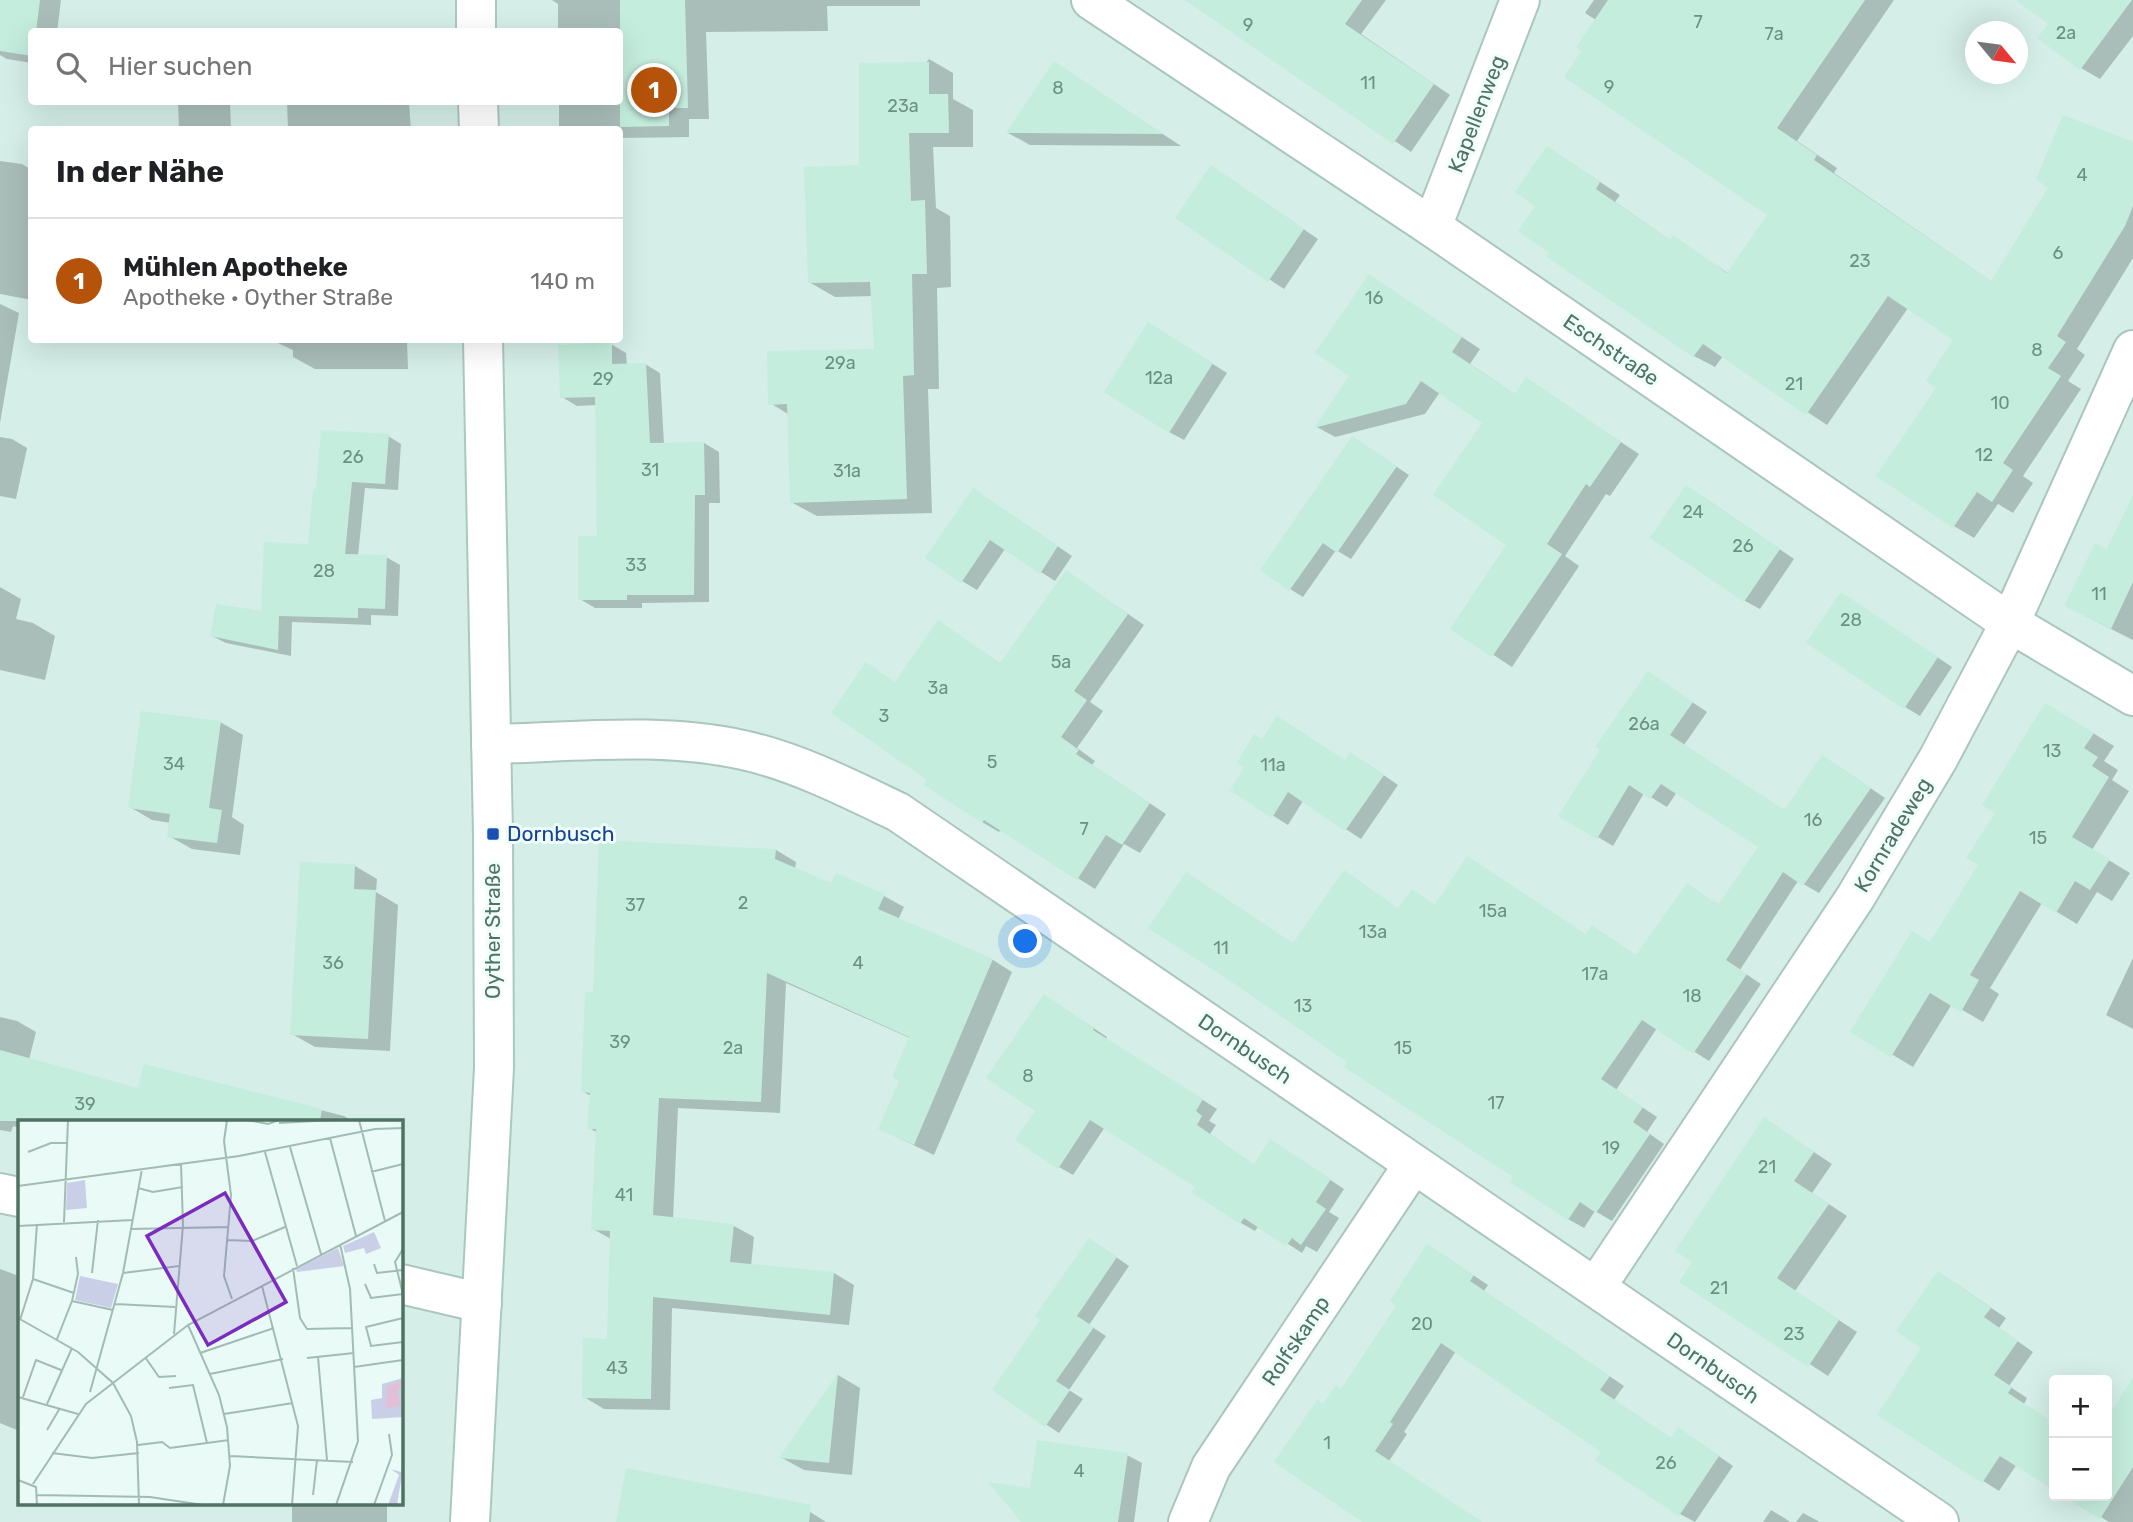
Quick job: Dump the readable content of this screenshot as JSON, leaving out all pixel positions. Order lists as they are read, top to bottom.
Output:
{
  "streets": {
    "street": [
      "Kapellenweg",
      "Eschstraße",
      "Kornradeweg",
      "Oyther Straße",
      "Dornbusch",
      "Rolfskamp"
    ]
  },
  "crossings": [
    ["Kapellenweg", "Eschstraße"],
    ["Eschstraße", "Kornradeweg"],
    ["Kornradeweg", "Dornbusch"],
    ["Oyther Straße", "Dornbusch"],
    ["Dornbusch", "Rolfskamp"]
  ],
  "places": {
    "transit": ["Dornbusch"]
  },
  "house_numbers": [
    "7",
    "9",
    "2a",
    "7a",
    "11",
    "9",
    "8",
    "23a",
    "4",
    "6",
    "23",
    "16",
    "8",
    "29a",
    "12a",
    "29",
    "21",
    "10",
    "12",
    "26",
    "31",
    "31a",
    "24",
    "26",
    "33",
    "28",
    "11",
    "28",
    "5a",
    "3a",
    "3",
    "26a",
    "13",
    "5",
    "34",
    "11a",
    "16",
    "7",
    "15",
    "2",
    "37",
    "15a",
    "13a",
    "11",
    "36",
    "4",
    "17a",
    "18",
    "13",
    "39",
    "2a",
    "15",
    "8",
    "17",
    "39",
    "19",
    "21",
    "41",
    "21",
    "20",
    "23",
    "43",
    "1",
    "26",
    "4"
  ],
  "north": "bottom right",
  "page": {
    "search": "Hier suchen",
    "pins": "1",
    "heading": "In der Nähe",
    "list": [
      {
        "mark": "1",
        "name": "Mühlen Apotheke",
        "note": "Apotheke · Oyther Straße",
        "value": "140 m"
      }
    ],
    "map_buttons": ["+", "−"]
  }
}
